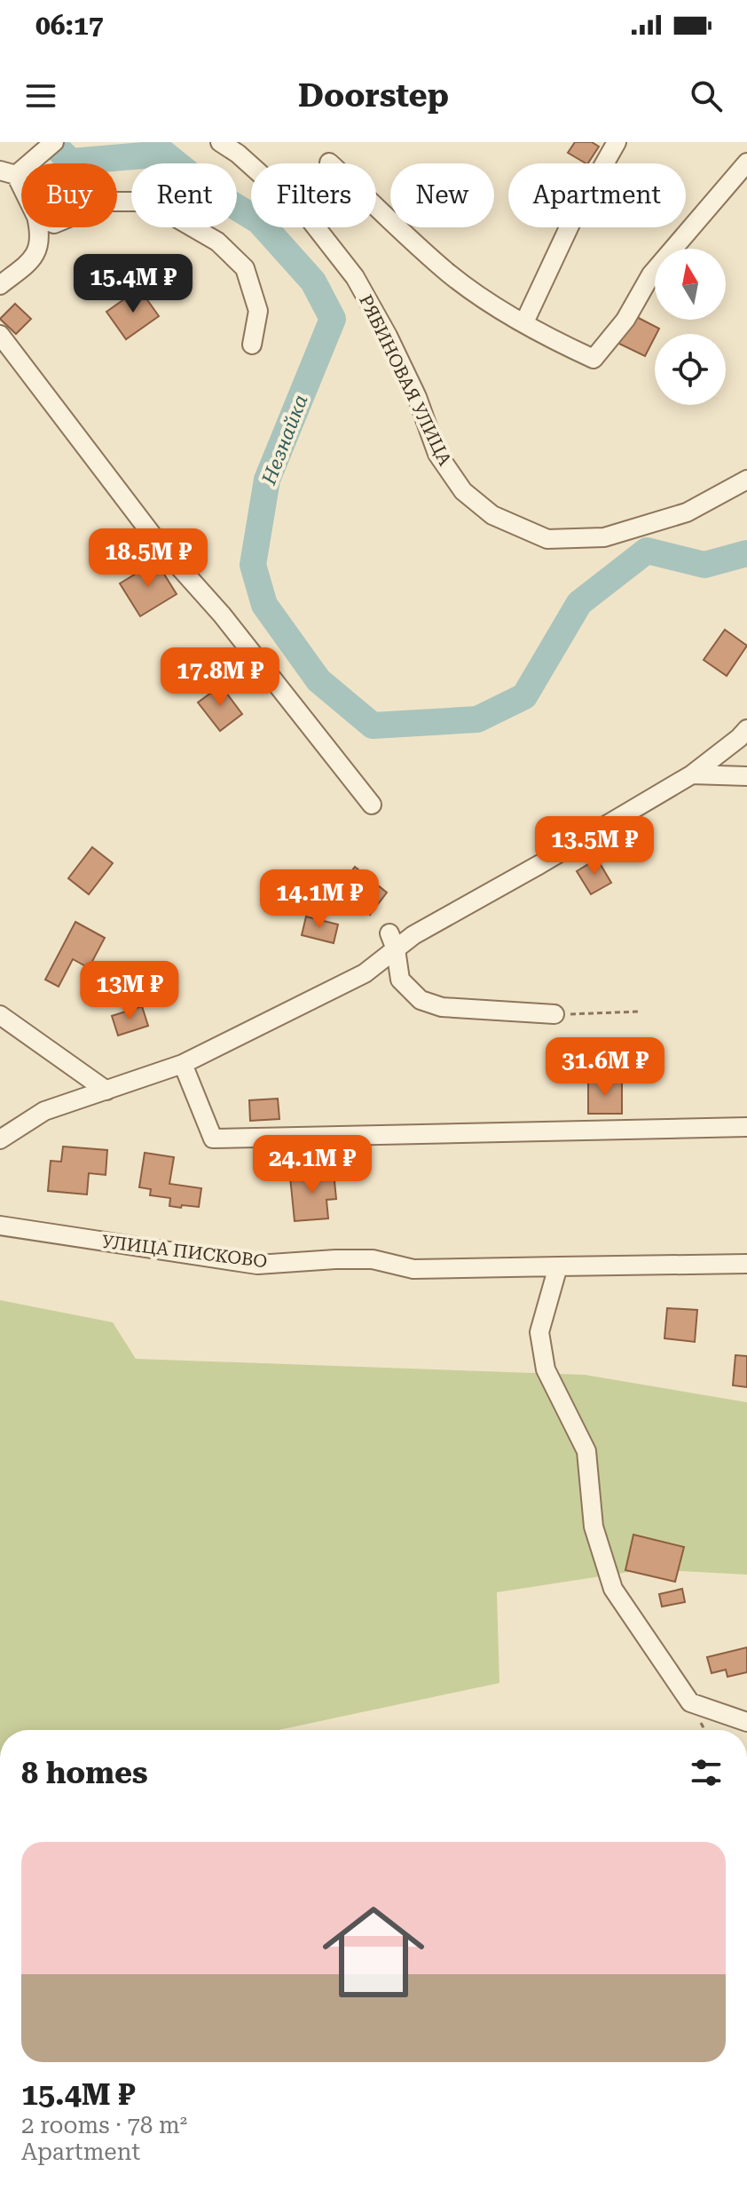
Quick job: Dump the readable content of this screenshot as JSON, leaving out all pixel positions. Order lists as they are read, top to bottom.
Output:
{
  "streets": {
    "street": ["РЯБИНОВАЯ УЛИЦА", "УЛИЦА ПИСКОВО"]
  },
  "water": ["Незнайка"],
  "north": "top",
  "page": {
    "status": "06:17",
    "header": "Doorstep",
    "chip": [
      "Buy",
      "Rent",
      "Filters",
      "New",
      "Apartment"
    ],
    "price": [
      "15.4M ₽",
      "18.5M ₽",
      "17.8M ₽",
      "13.5M ₽",
      "14.1M ₽",
      "13M ₽",
      "31.6M ₽",
      "24.1M ₽"
    ],
    "heading": "8 homes",
    "list": [
      {
        "name": "15.4M ₽",
        "note": "2 rooms · 78 m² · Apartment"
      }
    ]
  }
}
